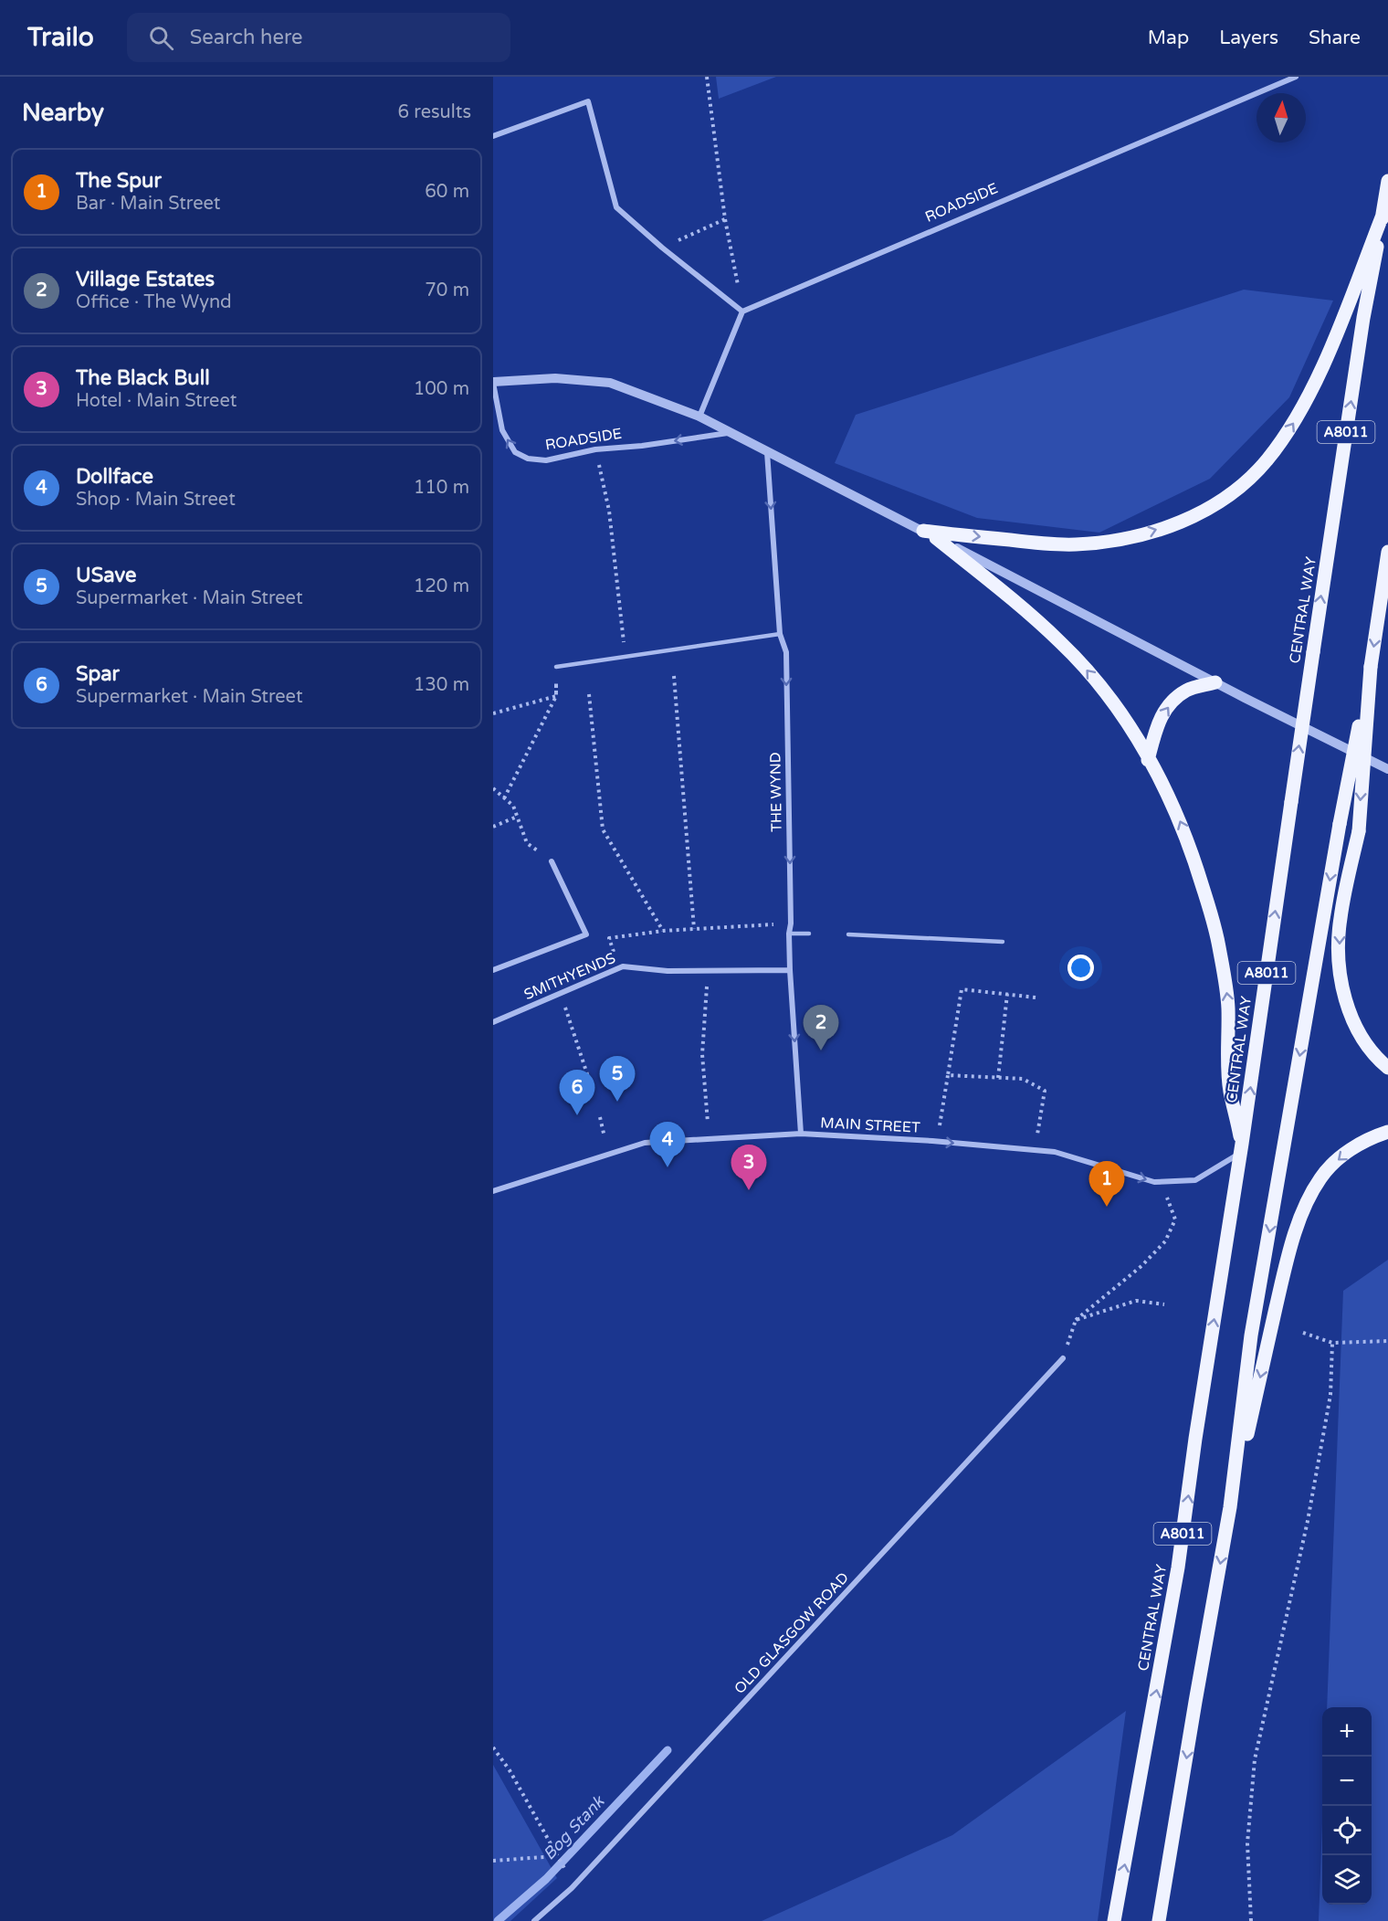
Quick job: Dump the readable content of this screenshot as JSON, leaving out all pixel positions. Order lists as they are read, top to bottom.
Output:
{
  "streets": {
    "main road": ["A8011", "CENTRAL WAY"],
    "street": [
      "ROADSIDE",
      "THE WYND",
      "SMITHYENDS",
      "MAIN STREET",
      "OLD GLASGOW ROAD"
    ]
  },
  "crossings": [
    ["ROADSIDE", "THE WYND"],
    ["CENTRAL WAY", "MAIN STREET"],
    ["THE WYND", "SMITHYENDS"],
    ["THE WYND", "MAIN STREET"]
  ],
  "one_way": ["THE WYND", "MAIN STREET"],
  "water": ["Bog Stank"],
  "north": "top",
  "page": {
    "header": "Trailo",
    "search": "Search here",
    "nav": ["Map", "Layers", "Share"],
    "heading": ["Nearby", "6 results"],
    "list": [
      {
        "mark": "1",
        "name": "The Spur",
        "note": "Bar · Main Street",
        "value": "60 m"
      },
      {
        "mark": "2",
        "name": "Village Estates",
        "note": "Office · The Wynd",
        "value": "70 m"
      },
      {
        "mark": "3",
        "name": "The Black Bull",
        "note": "Hotel · Main Street",
        "value": "100 m"
      },
      {
        "mark": "4",
        "name": "Dollface",
        "note": "Shop · Main Street",
        "value": "110 m"
      },
      {
        "mark": "5",
        "name": "USave",
        "note": "Supermarket · Main Street",
        "value": "120 m"
      },
      {
        "mark": "6",
        "name": "Spar",
        "note": "Supermarket · Main Street",
        "value": "130 m"
      }
    ],
    "pins": [
      "2",
      "5",
      "6",
      "4",
      "3",
      "1"
    ],
    "map_buttons": ["+", "−"]
  }
}
